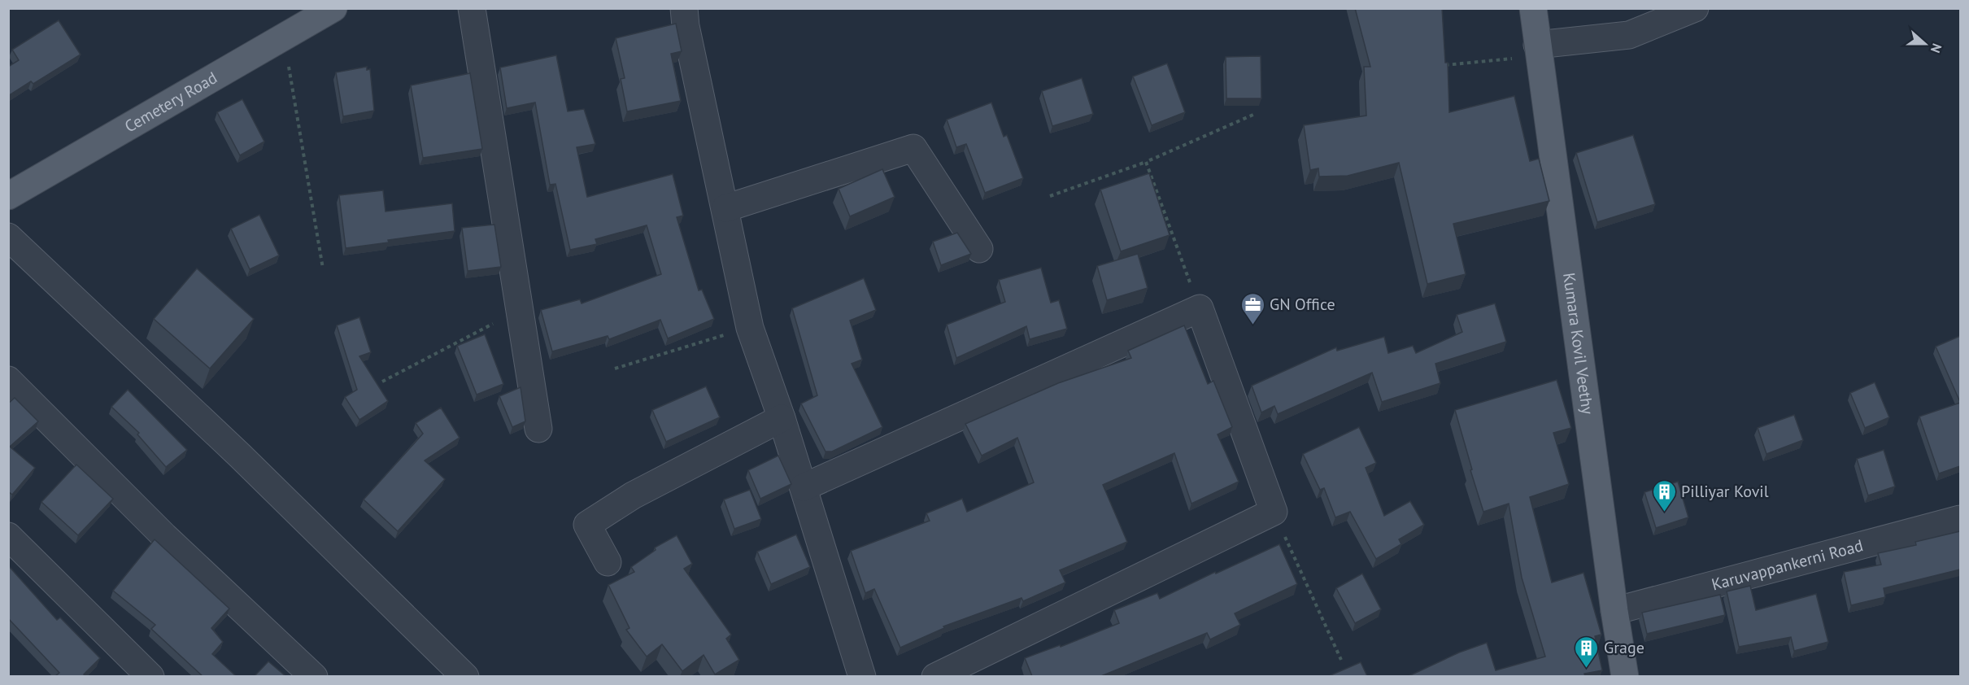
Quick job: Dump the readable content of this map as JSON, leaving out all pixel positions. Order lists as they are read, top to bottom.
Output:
{
  "streets": {
    "main road": ["Cemetery Road", "Kumara Kovil Veethy"],
    "street": ["Karuvappankerni Road"]
  },
  "crossings": [
    ["Kumara Kovil Veethy", "Karuvappankerni Road"]
  ],
  "places": {
    "office": ["GN Office"],
    "building": ["Pilliyar Kovil", "Grage"]
  },
  "north": "right"
}
